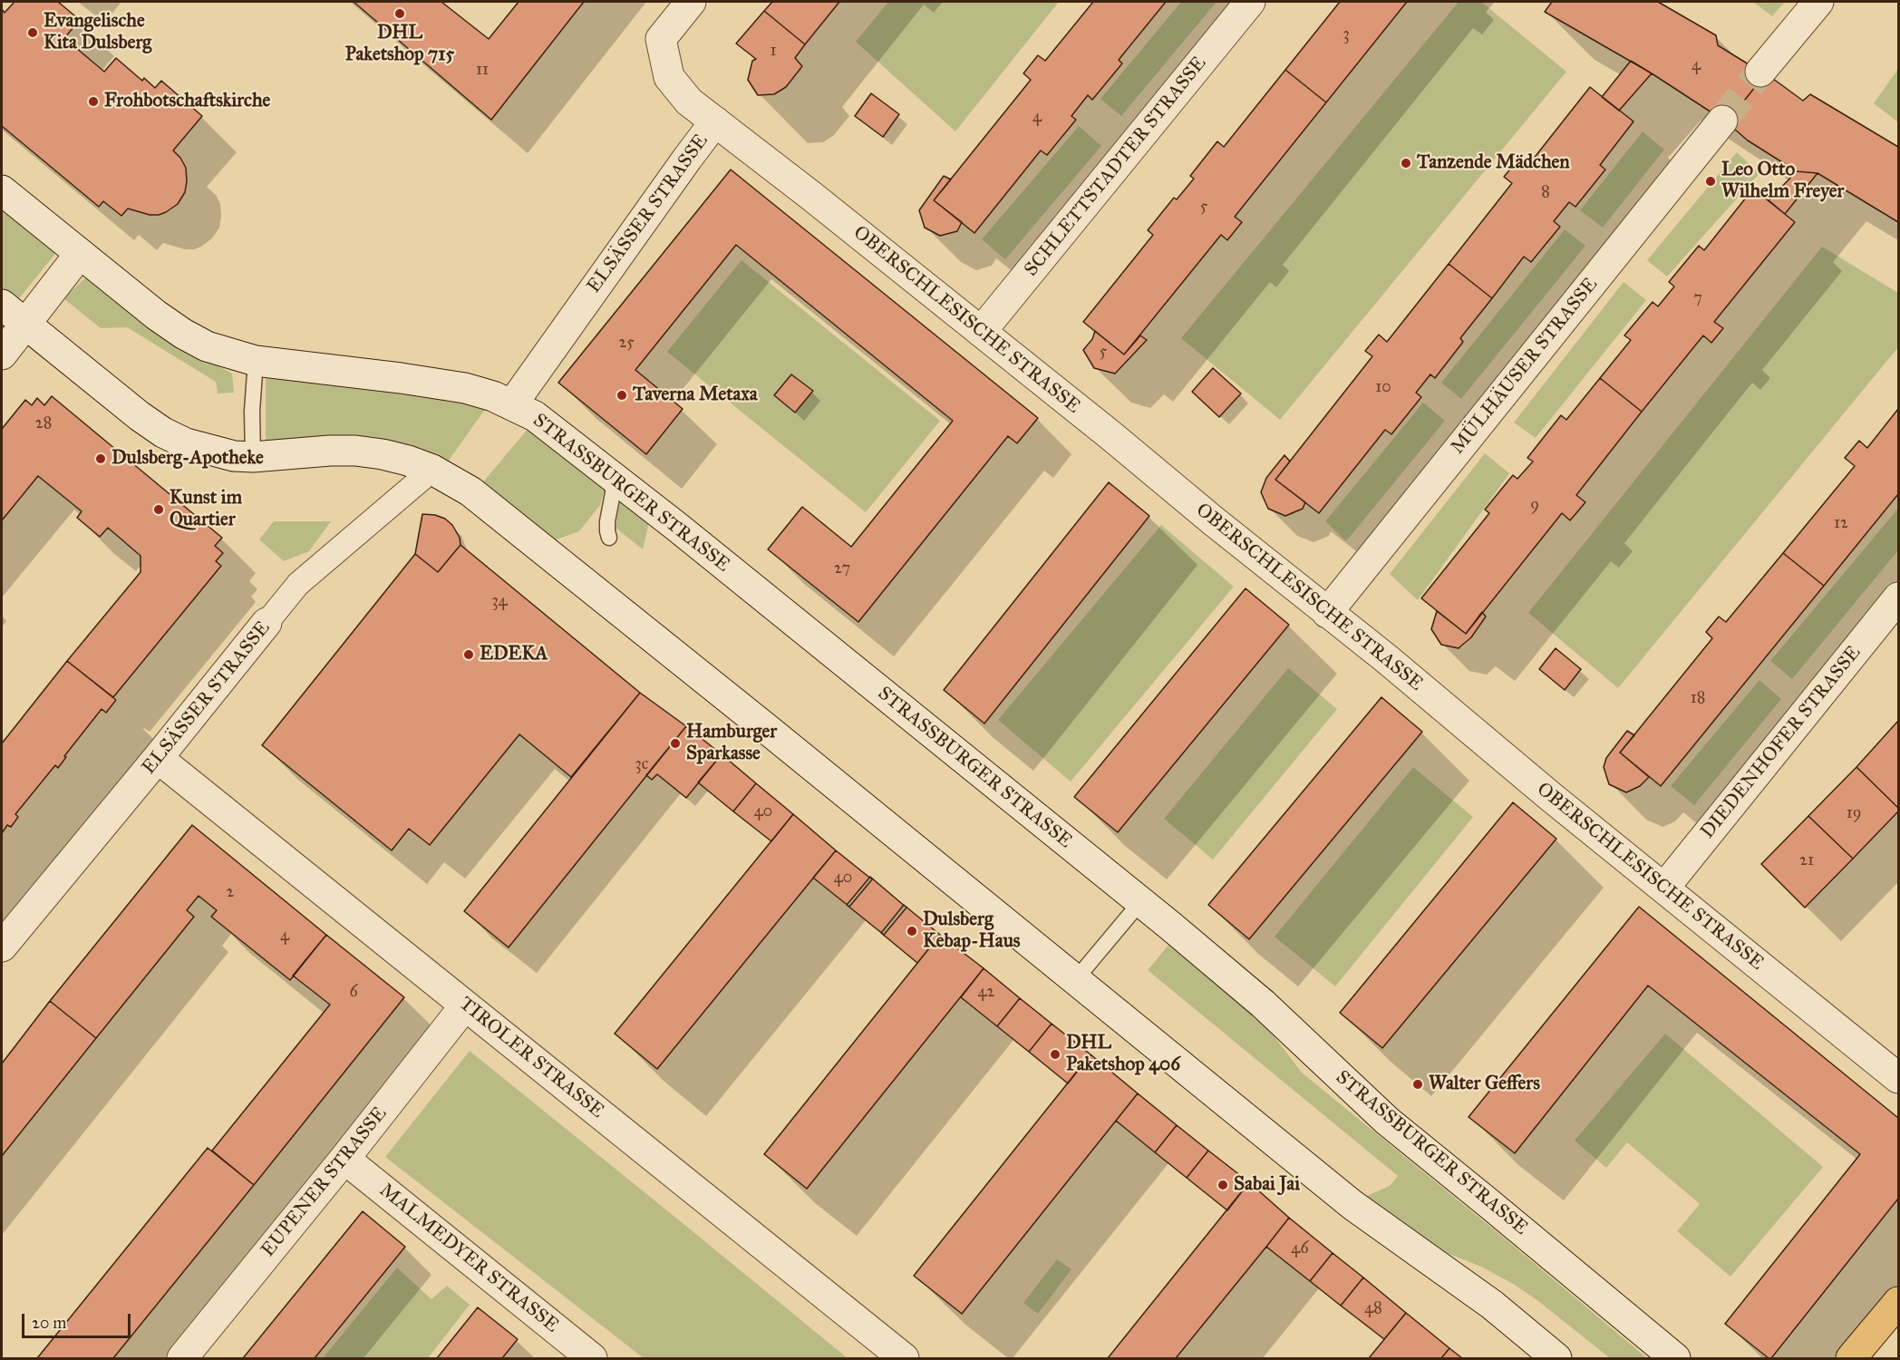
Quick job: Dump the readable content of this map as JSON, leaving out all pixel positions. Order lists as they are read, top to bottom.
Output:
{
  "streets": {
    "street": [
      "SCHLETTSTADTER STRASSE",
      "ELSÄSSER STRASSE",
      "OBERSCHLESISCHE STRASSE",
      "MÜLHÄUSER STRASSE",
      "STRASSBURGER STRASSE",
      "DIEDENHOFER STRASSE",
      "TIROLER STRASSE",
      "EUPENER STRASSE",
      "MALMEDYER STRASSE"
    ]
  },
  "crossings": [
    ["SCHLETTSTADTER STRASSE", "OBERSCHLESISCHE STRASSE"],
    ["ELSÄSSER STRASSE", "OBERSCHLESISCHE STRASSE"],
    ["ELSÄSSER STRASSE", "STRASSBURGER STRASSE"],
    ["ELSÄSSER STRASSE", "TIROLER STRASSE"],
    ["OBERSCHLESISCHE STRASSE", "MÜLHÄUSER STRASSE"],
    ["OBERSCHLESISCHE STRASSE", "DIEDENHOFER STRASSE"],
    ["TIROLER STRASSE", "EUPENER STRASSE"],
    ["EUPENER STRASSE", "MALMEDYER STRASSE"]
  ],
  "places": [
    "DHL Paketshop 715",
    "Evangelische Kita Dulsberg",
    "Frohbotschaftskirche",
    "Tanzende Mädchen",
    "Leo Otto Wilhelm Freyer",
    "Taverna Metaxa",
    "Dulsberg-Apotheke",
    "Kunst im Quartier",
    "EDEKA",
    "Hamburger Sparkasse",
    "Dulsberg Kebap-Haus",
    "DHL Paketshop 406",
    "Walter Geffers",
    "Sabai Jai"
  ],
  "house_numbers": [
    "3",
    "1",
    "4",
    "11",
    "4",
    "8",
    "5",
    "7",
    "25",
    "5",
    "10",
    "28",
    "9",
    "12",
    "27",
    "34",
    "18",
    "3c",
    "40",
    "19",
    "21",
    "40",
    "2",
    "4",
    "6",
    "42",
    "46",
    "48"
  ],
  "scale_bar": "20 m"
}
